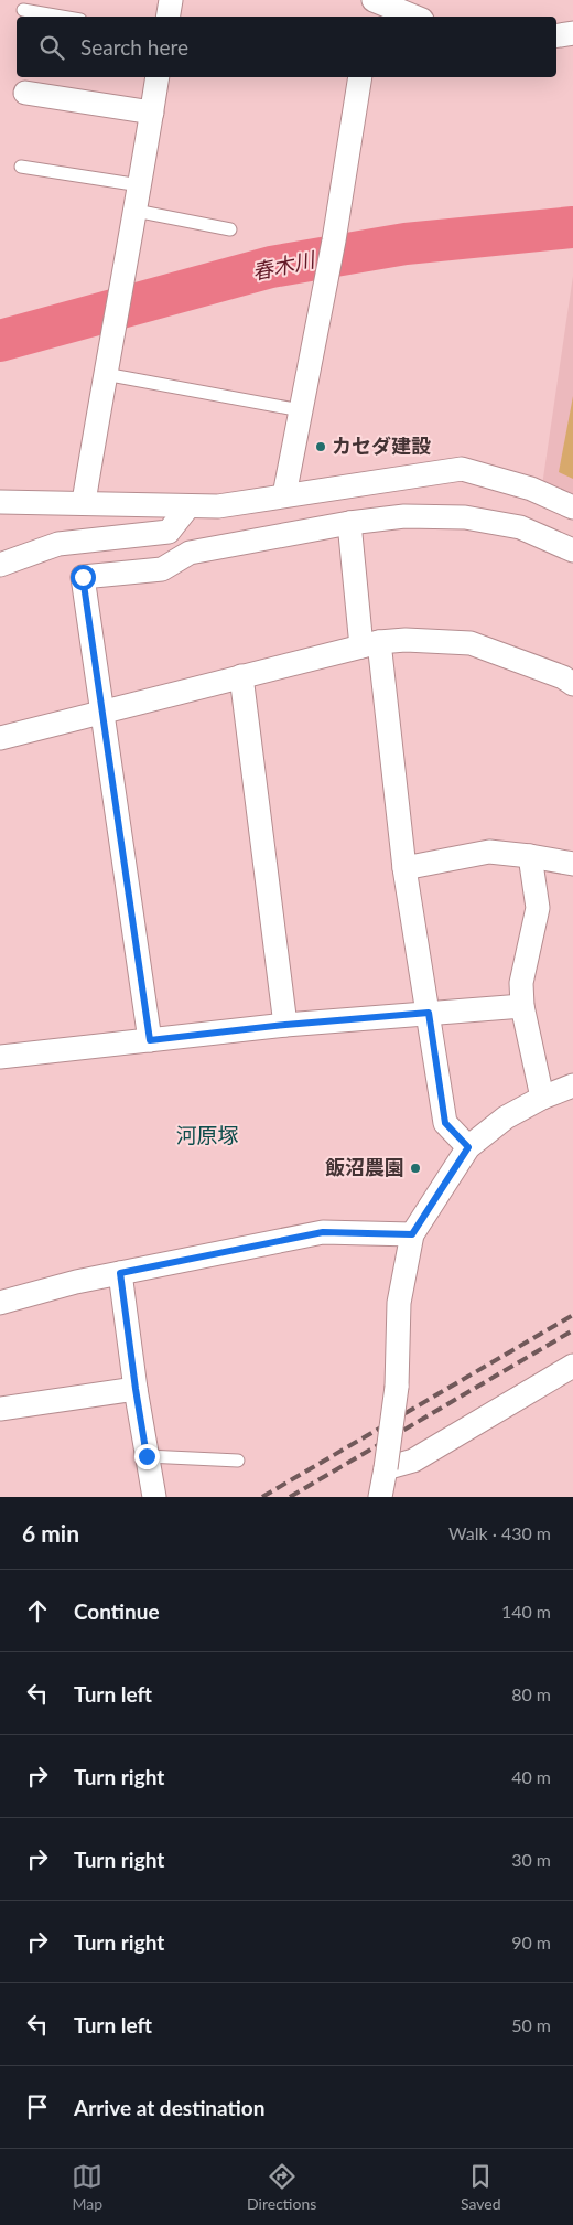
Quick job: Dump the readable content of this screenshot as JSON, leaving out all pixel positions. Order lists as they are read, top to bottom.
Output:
{
  "districts": ["河原塚"],
  "water": ["春木川"],
  "places": ["カセダ建設", "飯沼農園"],
  "page": {
    "search": "Search here",
    "heading": ["6 min", "Walk · 430 m"],
    "list": [
      ["Continue", "140 m"],
      ["Turn left", "80 m"],
      ["Turn right", "40 m"],
      ["Turn right", "30 m"],
      ["Turn right", "90 m"],
      ["Turn left", "50 m"],
      "Arrive at destination"
    ],
    "nav": ["Map", "Directions", "Saved"]
  }
}
